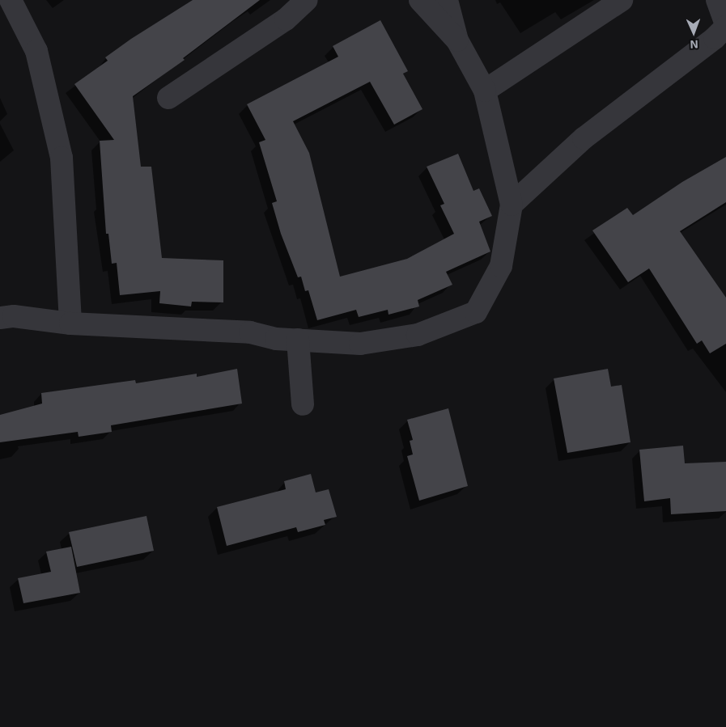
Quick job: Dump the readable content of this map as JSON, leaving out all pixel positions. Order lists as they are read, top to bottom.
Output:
{
  "north": "bottom"
}
